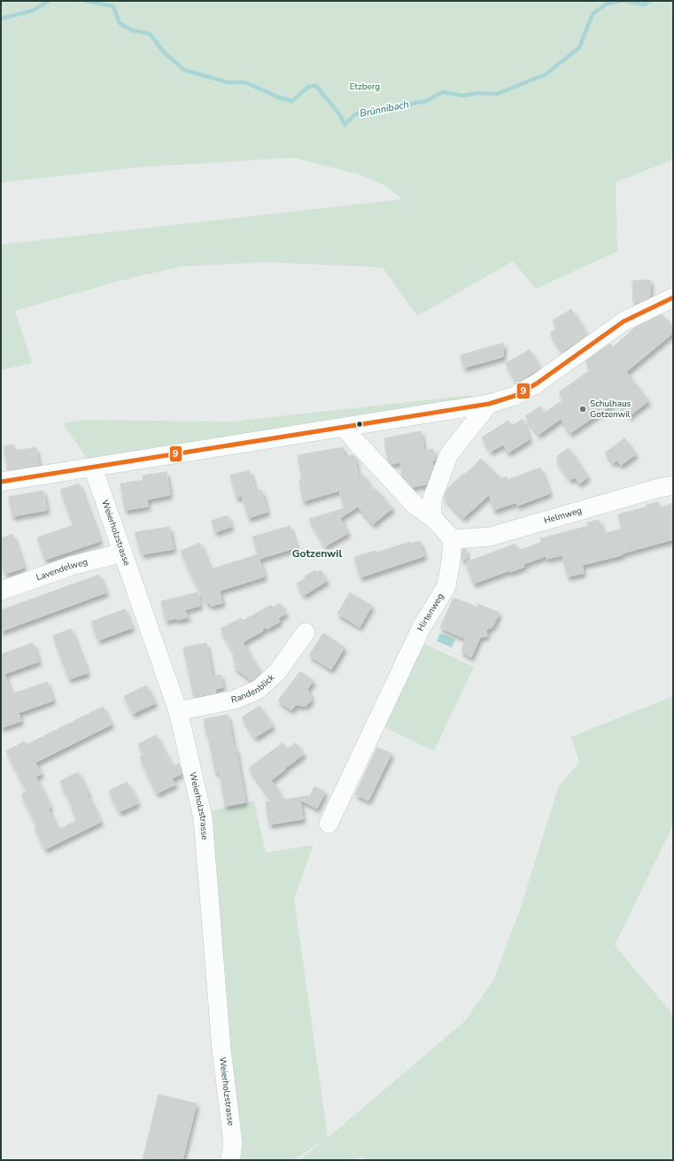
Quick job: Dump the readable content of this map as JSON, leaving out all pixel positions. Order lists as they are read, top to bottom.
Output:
{
  "streets": {
    "street": [
      "Helmweg",
      "Weierholzstrasse",
      "Lavendelweg",
      "Hirtenweg",
      "Randenblick"
    ]
  },
  "crossings": [
    ["Helmweg", "Hirtenweg"],
    ["Weierholzstrasse", "Lavendelweg"],
    ["Weierholzstrasse", "Randenblick"]
  ],
  "districts": ["Gotzenwil"],
  "water": ["Brünnibach"],
  "parks": ["Etzberg"],
  "places": ["Schulhaus Gotzenwil"],
  "lines": ["transit line 9"]
}
